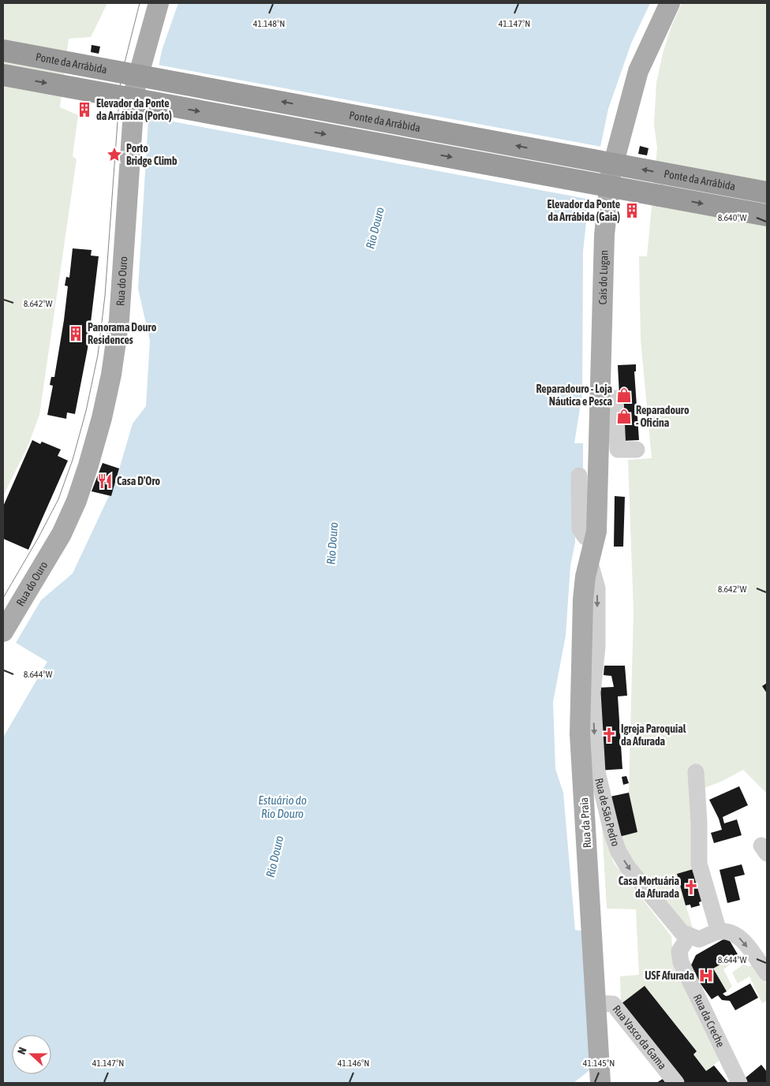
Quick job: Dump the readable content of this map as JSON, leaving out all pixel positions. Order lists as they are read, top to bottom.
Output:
{
  "streets": {
    "highway": ["Ponte da Arrábida"],
    "main road": ["Cais do Lugan", "Rua do Ouro", "Rua da Praia"],
    "street": ["Rua de São Pedro", "Rua da Creche", "Rua Vasco da Gama"]
  },
  "crossings": [
    ["Cais do Lugan", "Rua de São Pedro"],
    ["Cais do Lugan", "Rua da Praia"],
    ["Rua de São Pedro", "Rua da Praia"],
    ["Rua de São Pedro", "Rua da Creche"],
    ["Rua da Praia", "Rua Vasco da Gama"]
  ],
  "water": ["Rio Douro", "Estuário do Rio Douro"],
  "places": {
    "building": ["Elevador da Ponte da Arrábida (Porto)", "Elevador da Ponte da Arrábida (Gaia)", "Panorama Douro Residences"],
    "place": ["Porto Bridge Climb"],
    "shop": ["Reparadouro - Loja Náutica e Pesca", "Reparadouro - Oficina"],
    "restaurant": ["Casa D'Oro"],
    "church": ["Igreja Paroquial da Afurada", "Casa Mortuária da Afurada"],
    "hospital": ["USF Afurada"]
  },
  "north": "left",
  "coordinates": [
    "41.148°N",
    "41.147°N",
    "8.640°W",
    "8.642°W",
    "8.644°W",
    "41.146°N",
    "41.145°N"
  ]
}
